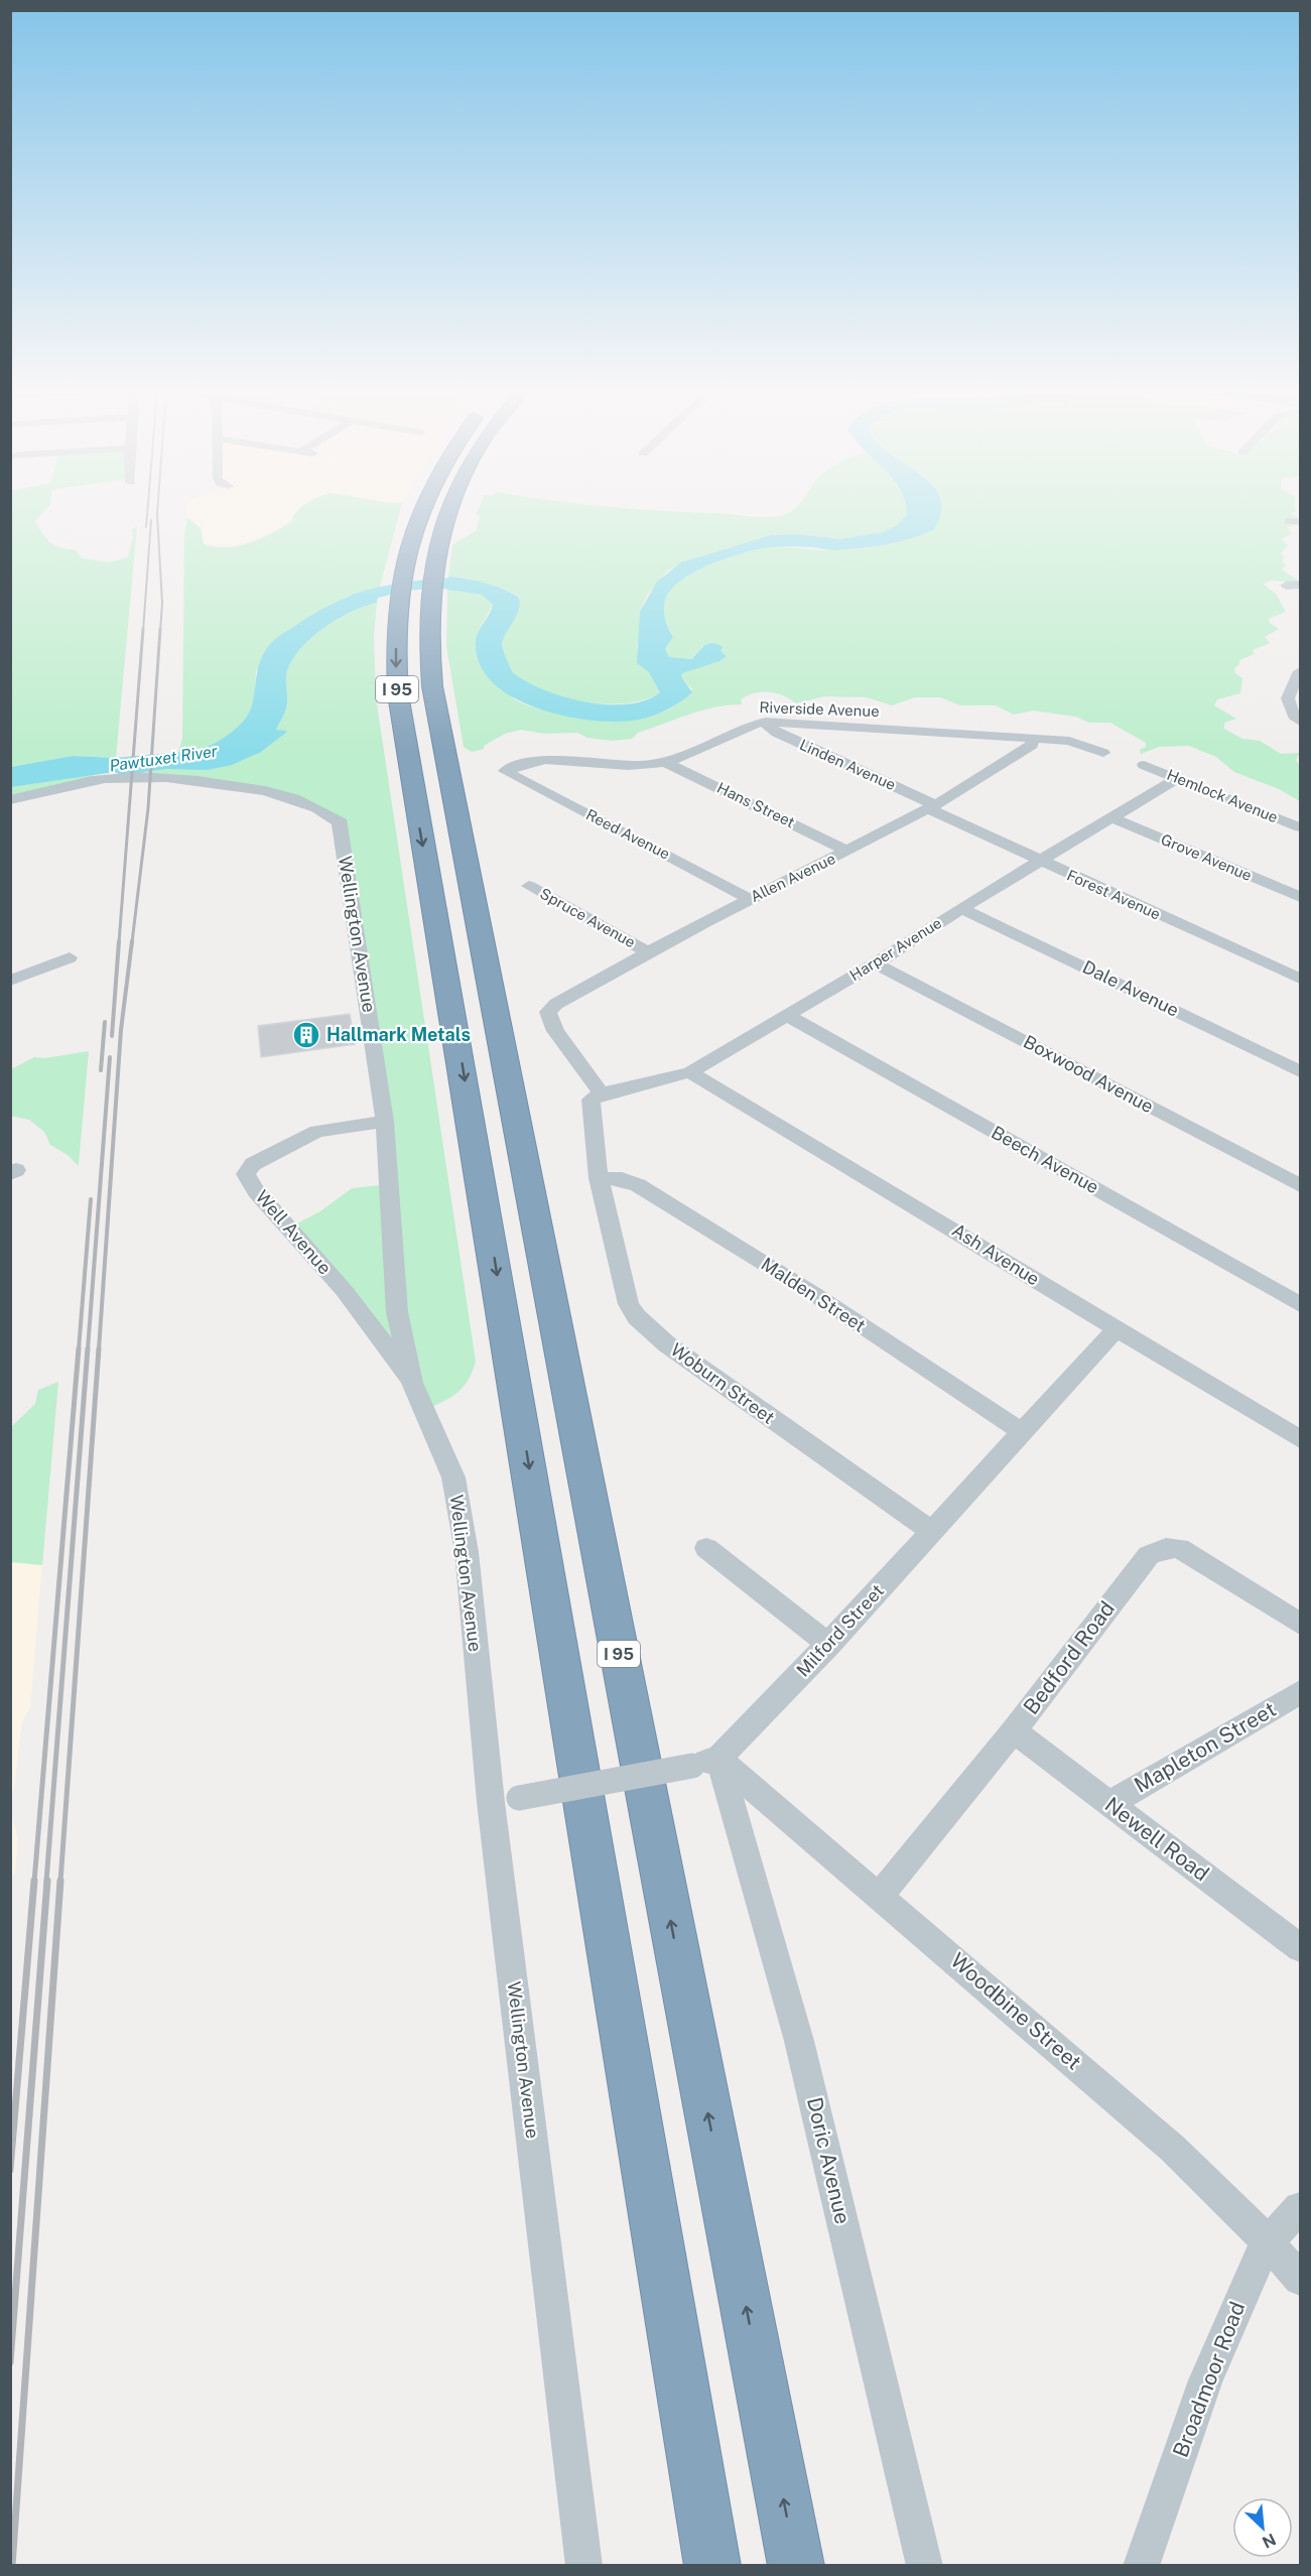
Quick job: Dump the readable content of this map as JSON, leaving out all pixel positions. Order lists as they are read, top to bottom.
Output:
{
  "streets": {
    "highway": ["I 95"],
    "street": [
      "Riverside Avenue",
      "Linden Avenue",
      "Hemlock Avenue",
      "Hans Street",
      "Reed Avenue",
      "Grove Avenue",
      "Allen Avenue",
      "Forest Avenue",
      "Spruce Avenue",
      "Wellington Avenue",
      "Harper Avenue",
      "Dale Avenue",
      "Boxwood Avenue",
      "Beech Avenue",
      "Well Avenue",
      "Ash Avenue",
      "Malden Street",
      "Woburn Street",
      "Milford Street",
      "Bedford Road",
      "Mapleton Street",
      "Newell Road",
      "Woodbine Street",
      "Doric Avenue",
      "Broadmoor Road"
    ]
  },
  "crossings": [
    ["Riverside Avenue", "Linden Avenue"],
    ["Riverside Avenue", "Hans Street"],
    ["Riverside Avenue", "Reed Avenue"],
    ["Riverside Avenue", "Allen Avenue"],
    ["Linden Avenue", "Allen Avenue"],
    ["Linden Avenue", "Forest Avenue"],
    ["Hemlock Avenue", "Harper Avenue"],
    ["Hans Street", "Allen Avenue"],
    ["Reed Avenue", "Allen Avenue"],
    ["Grove Avenue", "Harper Avenue"],
    ["Allen Avenue", "Forest Avenue"],
    ["Allen Avenue", "Spruce Avenue"],
    ["Allen Avenue", "Harper Avenue"],
    ["Forest Avenue", "Harper Avenue"],
    ["Wellington Avenue", "Well Avenue"],
    ["Harper Avenue", "Dale Avenue"],
    ["Harper Avenue", "Boxwood Avenue"],
    ["Harper Avenue", "Beech Avenue"],
    ["Harper Avenue", "Ash Avenue"],
    ["Ash Avenue", "Milford Street"],
    ["Malden Street", "Woburn Street"],
    ["Malden Street", "Milford Street"],
    ["Woburn Street", "Milford Street"],
    ["Milford Street", "Woodbine Street"],
    ["Milford Street", "Doric Avenue"],
    ["Bedford Road", "Newell Road"],
    ["Bedford Road", "Woodbine Street"],
    ["Mapleton Street", "Newell Road"],
    ["Woodbine Street", "Doric Avenue"],
    ["Woodbine Street", "Broadmoor Road"]
  ],
  "water": ["Pawtuxet River"],
  "places": {
    "building": ["Hallmark Metals"]
  },
  "north": "bottom right"
}
